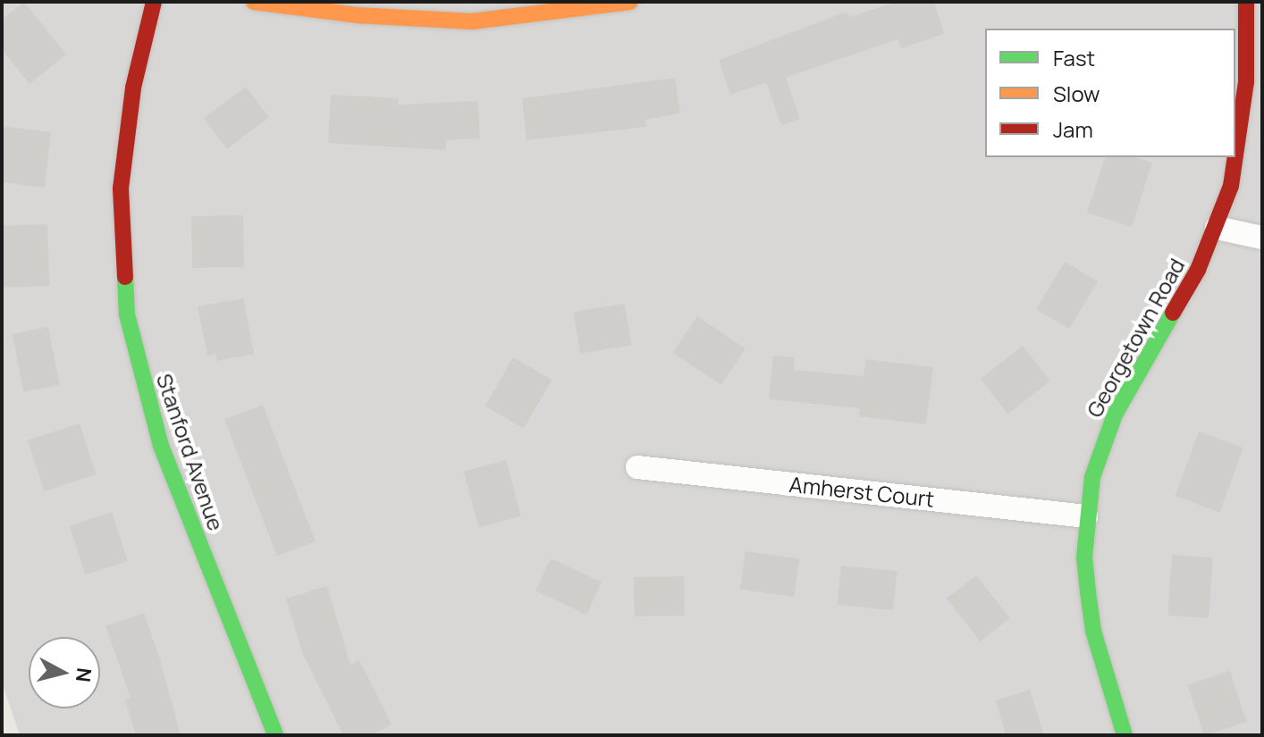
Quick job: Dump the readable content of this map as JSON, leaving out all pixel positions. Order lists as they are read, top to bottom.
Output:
{
  "streets": {
    "street": ["Georgetown Road", "Stanford Avenue", "Amherst Court"]
  },
  "crossings": [
    ["Georgetown Road", "Amherst Court"]
  ],
  "legend": ["Fast", "Slow", "Jam"],
  "north": "right"
}
